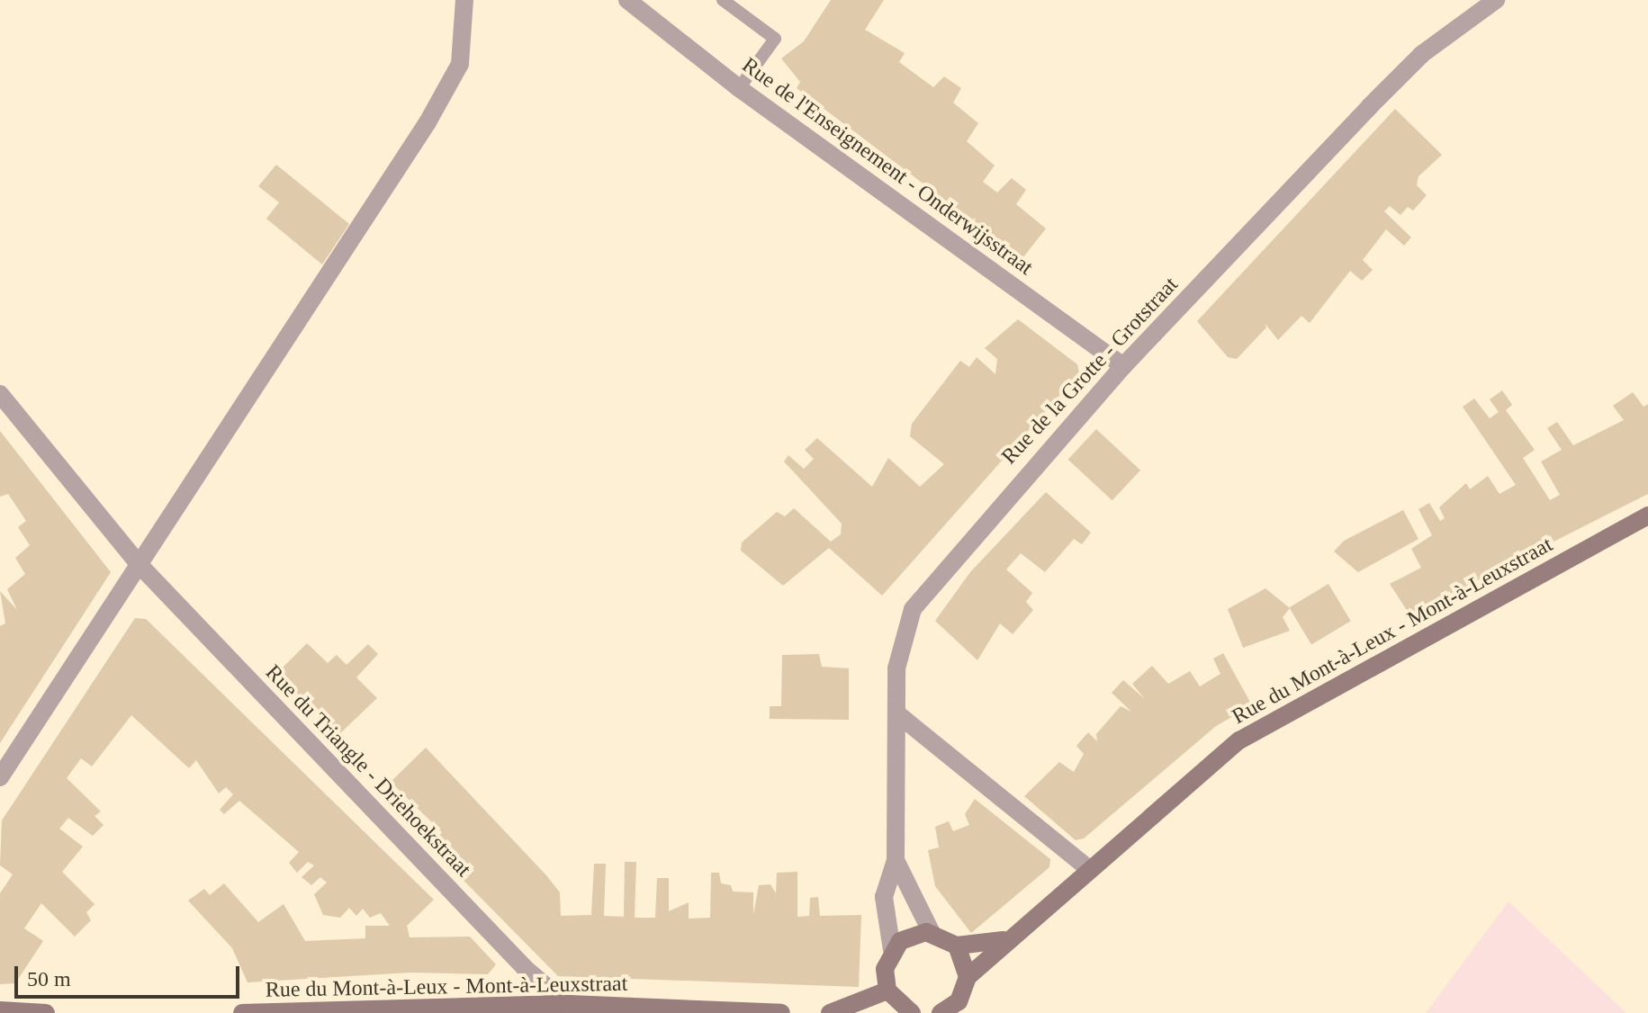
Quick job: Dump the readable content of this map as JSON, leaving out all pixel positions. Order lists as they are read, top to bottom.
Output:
{
  "streets": {
    "main road": ["Rue du Mont-à-Leux - Mont-à-Leuxstraat"],
    "street": ["Rue de l'Enseignement - Onderwijsstraat", "Rue de la Grotte - Grotstraat", "Rue du Triangle - Driehoekstraat"]
  },
  "crossings": [
    ["Rue de l'Enseignement - Onderwijsstraat", "Rue de la Grotte - Grotstraat"],
    ["Rue du Mont-à-Leux - Mont-à-Leuxstraat", "Rue du Triangle - Driehoekstraat"]
  ],
  "scale_bar": "50 m"
}
